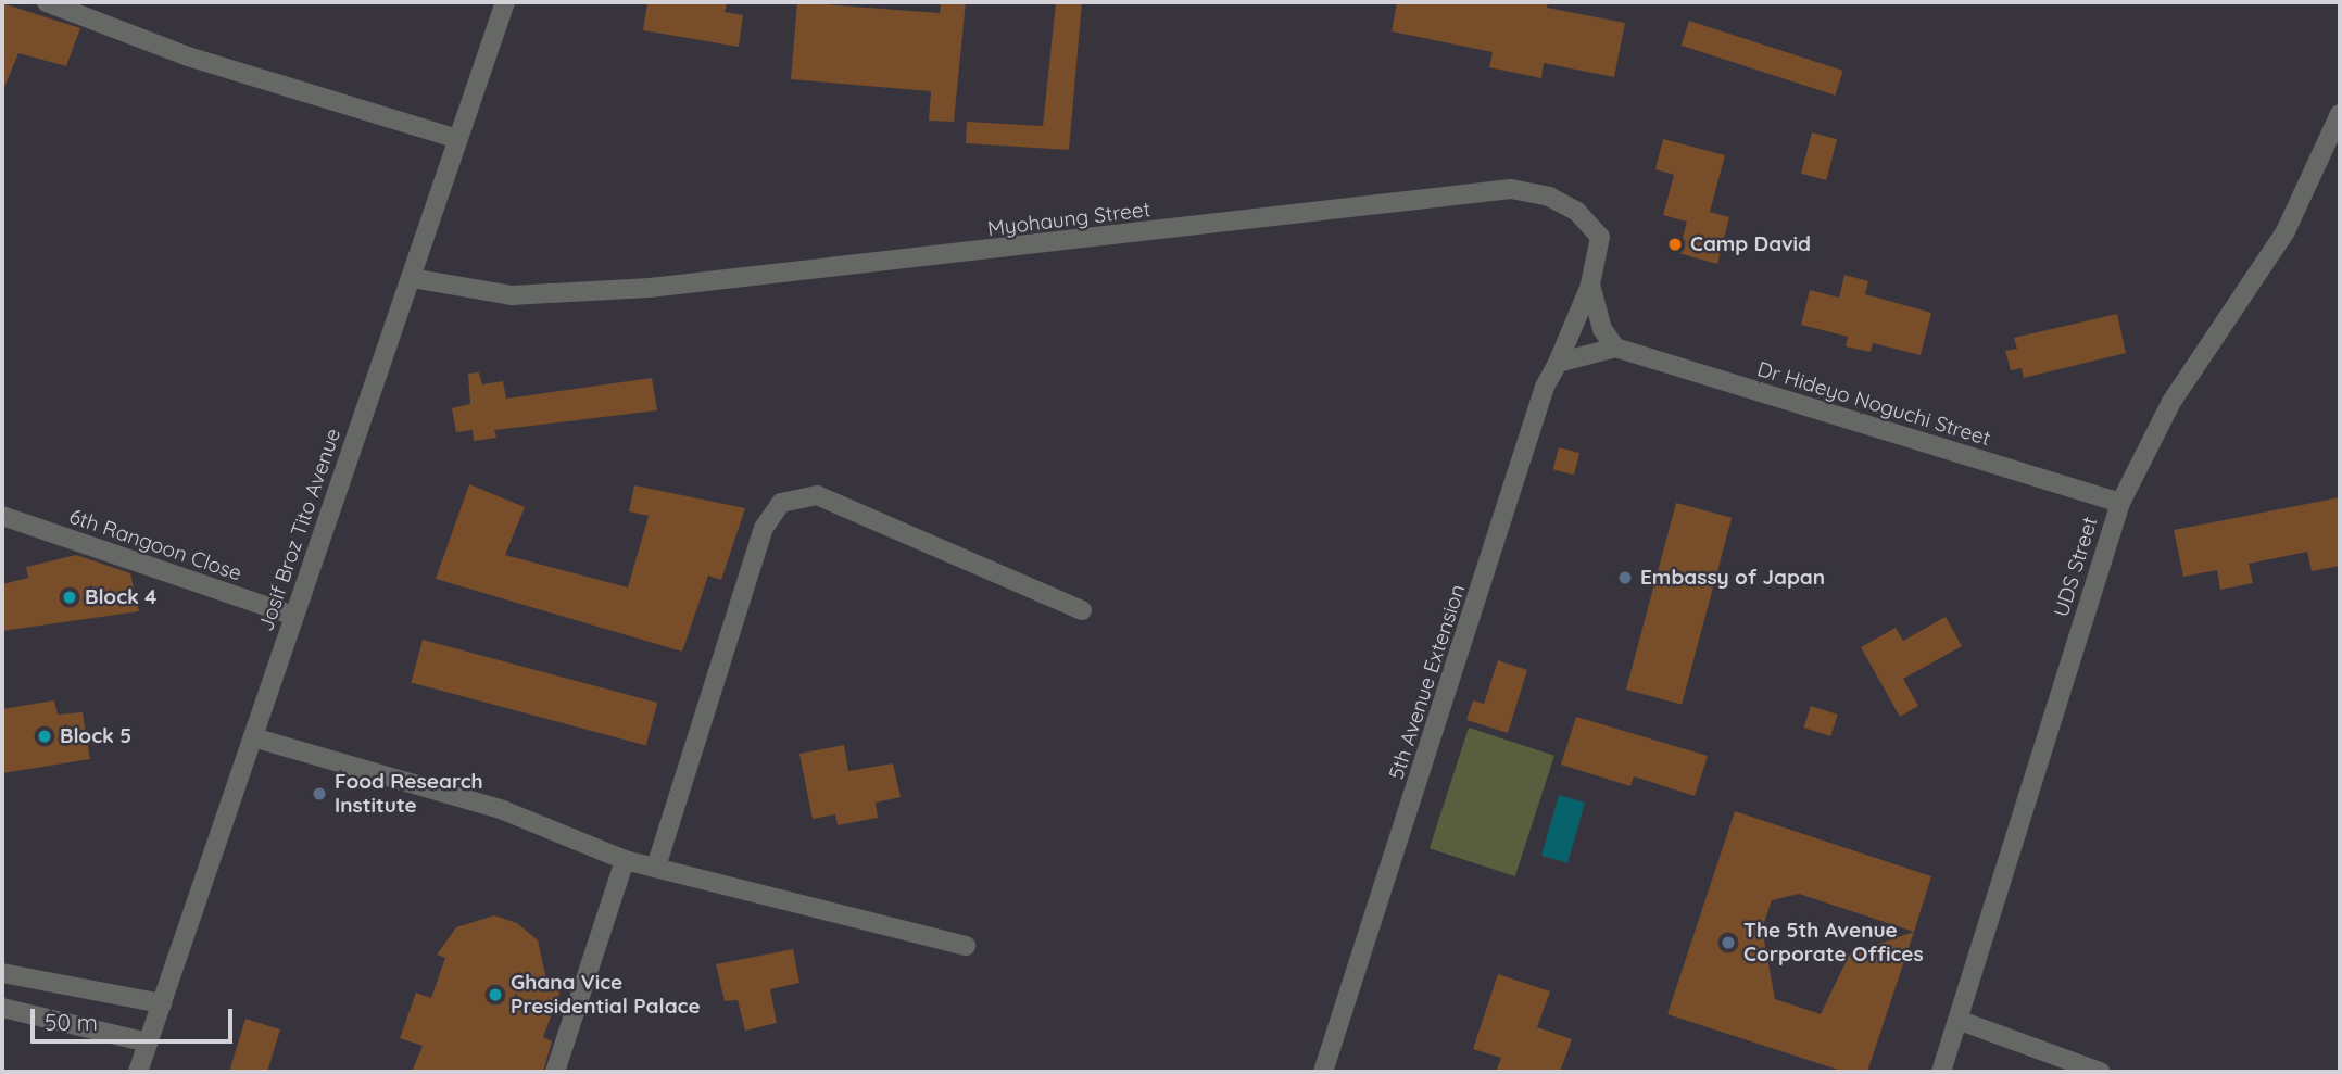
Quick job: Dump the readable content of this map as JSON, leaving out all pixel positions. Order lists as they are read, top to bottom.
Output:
{
  "streets": {
    "street": [
      "Myohaung Street",
      "Dr Hideyo Noguchi Street",
      "Josif Broz Tito Avenue",
      "6th Rangoon Close",
      "UDS Street",
      "5th Avenue Extension"
    ]
  },
  "crossings": [
    ["Myohaung Street", "Dr Hideyo Noguchi Street"],
    ["Myohaung Street", "Josif Broz Tito Avenue"],
    ["Myohaung Street", "5th Avenue Extension"],
    ["Dr Hideyo Noguchi Street", "UDS Street"],
    ["Josif Broz Tito Avenue", "6th Rangoon Close"]
  ],
  "places": [
    "Camp David",
    "Embassy of Japan",
    "Block 4",
    "Block 5",
    "Food Research Institute",
    "The 5th Avenue Corporate Offices",
    "Ghana Vice Presidential Palace"
  ],
  "scale_bar": "50 m"
}
